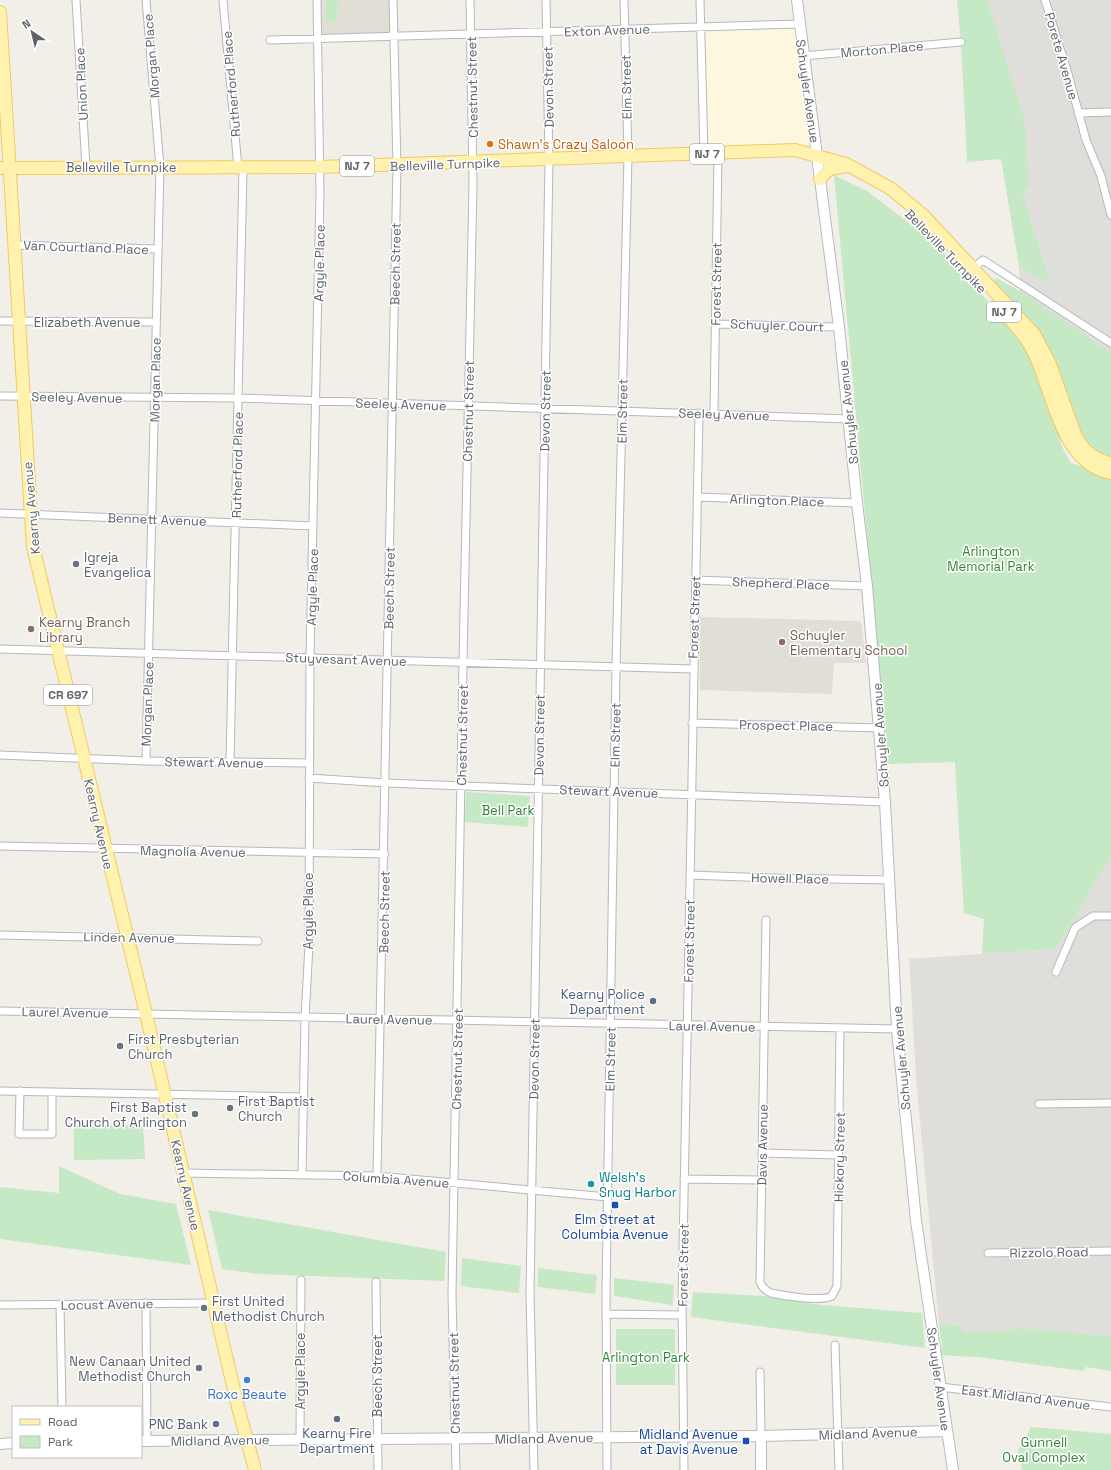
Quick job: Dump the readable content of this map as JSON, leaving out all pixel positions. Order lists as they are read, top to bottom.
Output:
{
  "streets": {
    "main road": [
      "Schuyler Avenue",
      "NJ 7",
      "Belleville Turnpike",
      "Kearny Avenue",
      "CR 697",
      "Midland Avenue"
    ],
    "street": [
      "Exton Avenue",
      "Morton Place",
      "Morgan Place",
      "Porete Avenue",
      "Union Place",
      "Rutherford Place",
      "Chestnut Street",
      "Devon Street",
      "Elm Street",
      "Van Courtland Place",
      "Argyle Place",
      "Beech Street",
      "Forest Street",
      "Elizabeth Avenue",
      "Schuyler Court",
      "Seeley Avenue",
      "Arlington Place",
      "Bennett Avenue",
      "Shepherd Place",
      "Stuyvesant Avenue",
      "Prospect Place",
      "Stewart Avenue",
      "Magnolia Avenue",
      "Howell Place",
      "Linden Avenue",
      "Laurel Avenue",
      "Davis Avenue",
      "Hickory Street",
      "Columbia Avenue",
      "Rizzolo Road",
      "Locust Avenue",
      "East Midland Avenue"
    ]
  },
  "crossings": [
    ["Exton Avenue", "Chestnut Street"],
    ["Exton Avenue", "Devon Street"],
    ["Exton Avenue", "Elm Street"],
    ["Exton Avenue", "Schuyler Avenue"],
    ["Exton Avenue", "Argyle Place"],
    ["Exton Avenue", "Beech Street"],
    ["Morton Place", "Schuyler Avenue"],
    ["Morgan Place", "Belleville Turnpike"],
    ["Morgan Place", "Van Courtland Place"],
    ["Morgan Place", "Elizabeth Avenue"],
    ["Morgan Place", "Seeley Avenue"],
    ["Morgan Place", "Bennett Avenue"],
    ["Morgan Place", "Stuyvesant Avenue"],
    ["Morgan Place", "Stewart Avenue"],
    ["Union Place", "Belleville Turnpike"],
    ["Rutherford Place", "Belleville Turnpike"],
    ["Rutherford Place", "Seeley Avenue"],
    ["Rutherford Place", "Bennett Avenue"],
    ["Rutherford Place", "Stuyvesant Avenue"],
    ["Rutherford Place", "Stewart Avenue"],
    ["Chestnut Street", "Belleville Turnpike"],
    ["Chestnut Street", "Seeley Avenue"],
    ["Chestnut Street", "Stuyvesant Avenue"],
    ["Chestnut Street", "Stewart Avenue"],
    ["Chestnut Street", "Laurel Avenue"],
    ["Chestnut Street", "Columbia Avenue"],
    ["Chestnut Street", "Midland Avenue"],
    ["Devon Street", "Belleville Turnpike"],
    ["Devon Street", "Seeley Avenue"],
    ["Devon Street", "Stuyvesant Avenue"],
    ["Devon Street", "Stewart Avenue"],
    ["Devon Street", "Laurel Avenue"],
    ["Devon Street", "Columbia Avenue"],
    ["Devon Street", "Midland Avenue"],
    ["Elm Street", "Belleville Turnpike"],
    ["Elm Street", "Seeley Avenue"],
    ["Elm Street", "Stuyvesant Avenue"],
    ["Elm Street", "Stewart Avenue"],
    ["Elm Street", "Laurel Avenue"],
    ["Elm Street", "Columbia Avenue"],
    ["Elm Street", "Midland Avenue"],
    ["Schuyler Avenue", "Belleville Turnpike"],
    ["Schuyler Avenue", "Schuyler Court"],
    ["Schuyler Avenue", "Seeley Avenue"],
    ["Schuyler Avenue", "Arlington Place"],
    ["Schuyler Avenue", "Shepherd Place"],
    ["Schuyler Avenue", "Prospect Place"],
    ["Schuyler Avenue", "Stewart Avenue"],
    ["Schuyler Avenue", "Howell Place"],
    ["Schuyler Avenue", "Laurel Avenue"],
    ["Schuyler Avenue", "East Midland Avenue"],
    ["Schuyler Avenue", "Midland Avenue"],
    ["Belleville Turnpike", "Argyle Place"],
    ["Belleville Turnpike", "Beech Street"],
    ["Belleville Turnpike", "Forest Street"],
    ["Belleville Turnpike", "Kearny Avenue"],
    ["Van Courtland Place", "Kearny Avenue"],
    ["Argyle Place", "Seeley Avenue"],
    ["Argyle Place", "Bennett Avenue"],
    ["Argyle Place", "Stuyvesant Avenue"],
    ["Argyle Place", "Stewart Avenue"],
    ["Argyle Place", "Magnolia Avenue"],
    ["Argyle Place", "Laurel Avenue"],
    ["Argyle Place", "Columbia Avenue"],
    ["Argyle Place", "Midland Avenue"],
    ["Beech Street", "Seeley Avenue"],
    ["Beech Street", "Stuyvesant Avenue"],
    ["Beech Street", "Stewart Avenue"],
    ["Beech Street", "Magnolia Avenue"],
    ["Beech Street", "Laurel Avenue"],
    ["Beech Street", "Columbia Avenue"],
    ["Beech Street", "Midland Avenue"],
    ["Forest Street", "Schuyler Court"],
    ["Forest Street", "Seeley Avenue"],
    ["Forest Street", "Arlington Place"],
    ["Forest Street", "Shepherd Place"],
    ["Forest Street", "Stuyvesant Avenue"],
    ["Forest Street", "Prospect Place"],
    ["Forest Street", "Stewart Avenue"],
    ["Forest Street", "Howell Place"],
    ["Forest Street", "Laurel Avenue"],
    ["Forest Street", "Midland Avenue"],
    ["Elizabeth Avenue", "Kearny Avenue"],
    ["Seeley Avenue", "Kearny Avenue"],
    ["Kearny Avenue", "Bennett Avenue"],
    ["Kearny Avenue", "Stuyvesant Avenue"],
    ["Kearny Avenue", "Stewart Avenue"],
    ["Kearny Avenue", "Magnolia Avenue"],
    ["Kearny Avenue", "Linden Avenue"],
    ["Kearny Avenue", "Laurel Avenue"],
    ["Kearny Avenue", "Columbia Avenue"],
    ["Kearny Avenue", "Locust Avenue"],
    ["Kearny Avenue", "Midland Avenue"],
    ["Laurel Avenue", "Davis Avenue"],
    ["Laurel Avenue", "Hickory Street"],
    ["Davis Avenue", "Hickory Street"]
  ],
  "parks": [
    "Arlington Memorial Park",
    "Bell Park",
    "Arlington Park",
    "Gunnell Oval Complex"
  ],
  "places": {
    "other": [
      "Shawn's Crazy Saloon",
      "Igreja Evangelica",
      "Kearny Branch Library",
      "Schuyler Elementary School",
      "Kearny Police Department",
      "First Presbyterian Church",
      "First Baptist Church",
      "First Baptist Church of Arlington",
      "Welsh's Snug Harbor",
      "First United Methodist Church",
      "New Canaan United Methodist Church",
      "Roxc Beaute",
      "Kearny Fire Department",
      "PNC Bank"
    ],
    "transit": ["Elm Street at Columbia Avenue", "Midland Avenue at Davis Avenue"]
  },
  "legend": ["Road", "Park"],
  "north": "top left"
}
